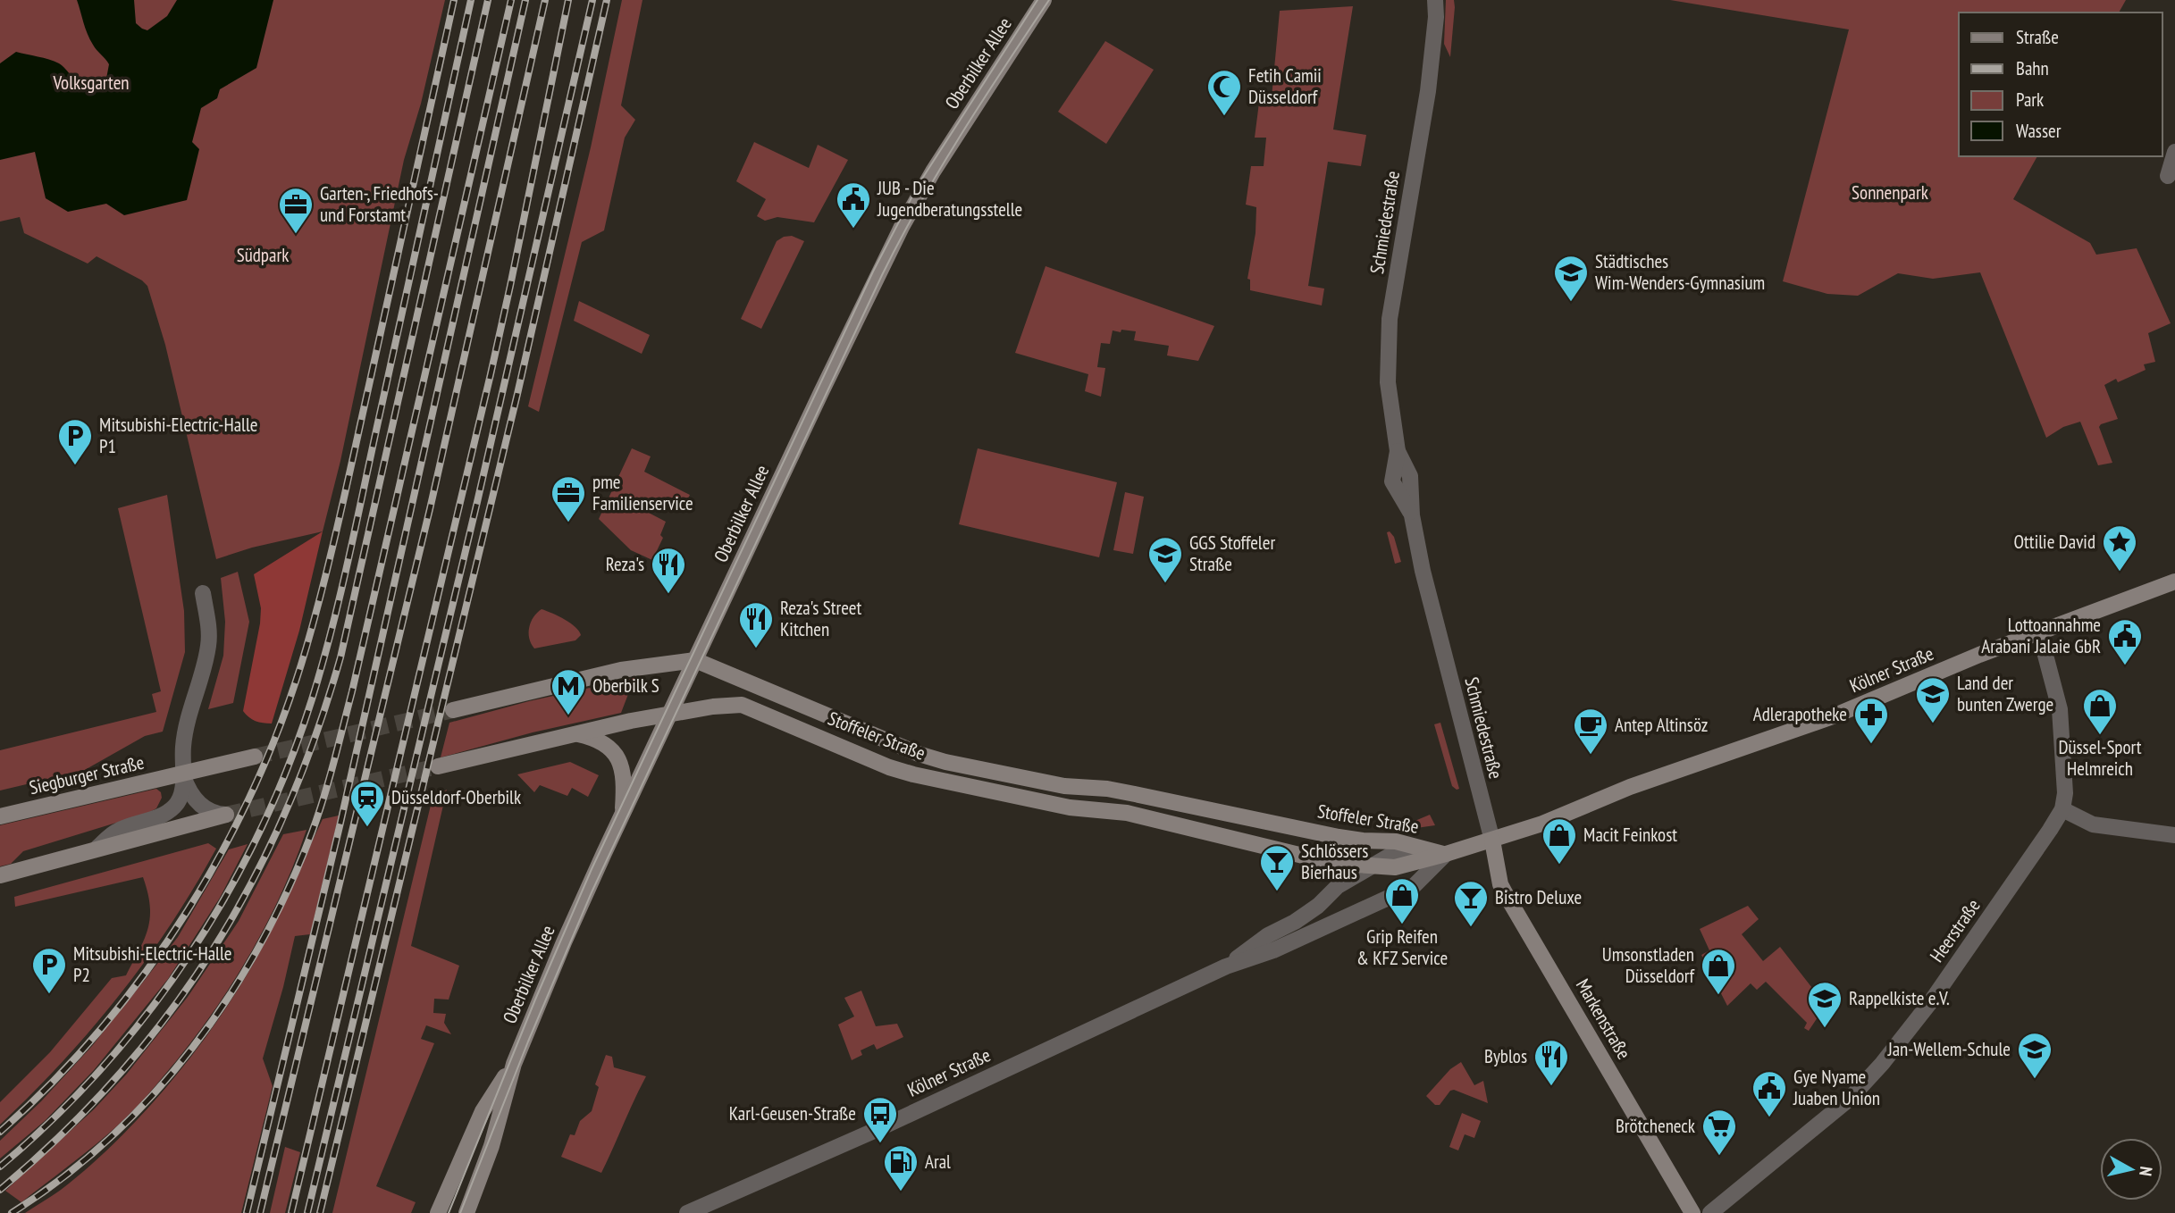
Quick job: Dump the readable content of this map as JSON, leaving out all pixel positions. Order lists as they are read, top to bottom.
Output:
{
  "streets": {
    "main road": [
      "Oberbilker Allee",
      "Kölner Straße",
      "Stoffeler Straße",
      "Siegburger Straße",
      "Markenstraße"
    ],
    "street": ["Schmiedestraße", "Heerstraße"]
  },
  "crossings": [
    ["Oberbilker Allee", "Stoffeler Straße"],
    ["Schmiedestraße", "Kölner Straße"],
    ["Schmiedestraße", "Markenstraße"],
    ["Kölner Straße", "Stoffeler Straße"],
    ["Kölner Straße", "Markenstraße"]
  ],
  "parks": ["Volksgarten", "Sonnenpark", "Südpark"],
  "places": {
    "mosque": ["Fetih Camii Düsseldorf"],
    "public building": ["JUB - Die Jugendberatungsstelle", "Lottoannahme Arabani Jalaie GbR", "Gye Nyame Juaben Union"],
    "office": ["Garten-, Friedhofs- und Forstamt", "pme Familienservice"],
    "school or university": [
      "Städtisches Wim-Wenders-Gymnasium",
      "GGS Stoffeler Straße",
      "Land der bunten Zwerge",
      "Rappelkiste e.V.",
      "Jan-Wellem-Schule"
    ],
    "parking": ["Mitsubishi-Electric-Halle P1", "Mitsubishi-Electric-Halle P2"],
    "place": ["Ottilie David"],
    "restaurant": ["Reza's", "Reza's Street Kitchen", "Byblos"],
    "metro station": ["Oberbilk S"],
    "shop": [
      "Düssel-Sport Helmreich",
      "Macit Feinkost",
      "Grip Reifen & KFZ Service",
      "Umsonstladen Düsseldorf"
    ],
    "pharmacy": ["Adlerapotheke"],
    "cafe": ["Antep Altinsöz"],
    "station": ["Düsseldorf-Oberbilk"],
    "bar": ["Schlössers Bierhaus", "Bistro Deluxe"],
    "bus stop": ["Karl-Geusen-Straße"],
    "supermarket": ["Brötcheneck"],
    "fuel station": ["Aral"]
  },
  "legend": [
    "Straße",
    "Bahn",
    "Park",
    "Wasser"
  ],
  "north": "right"
}
